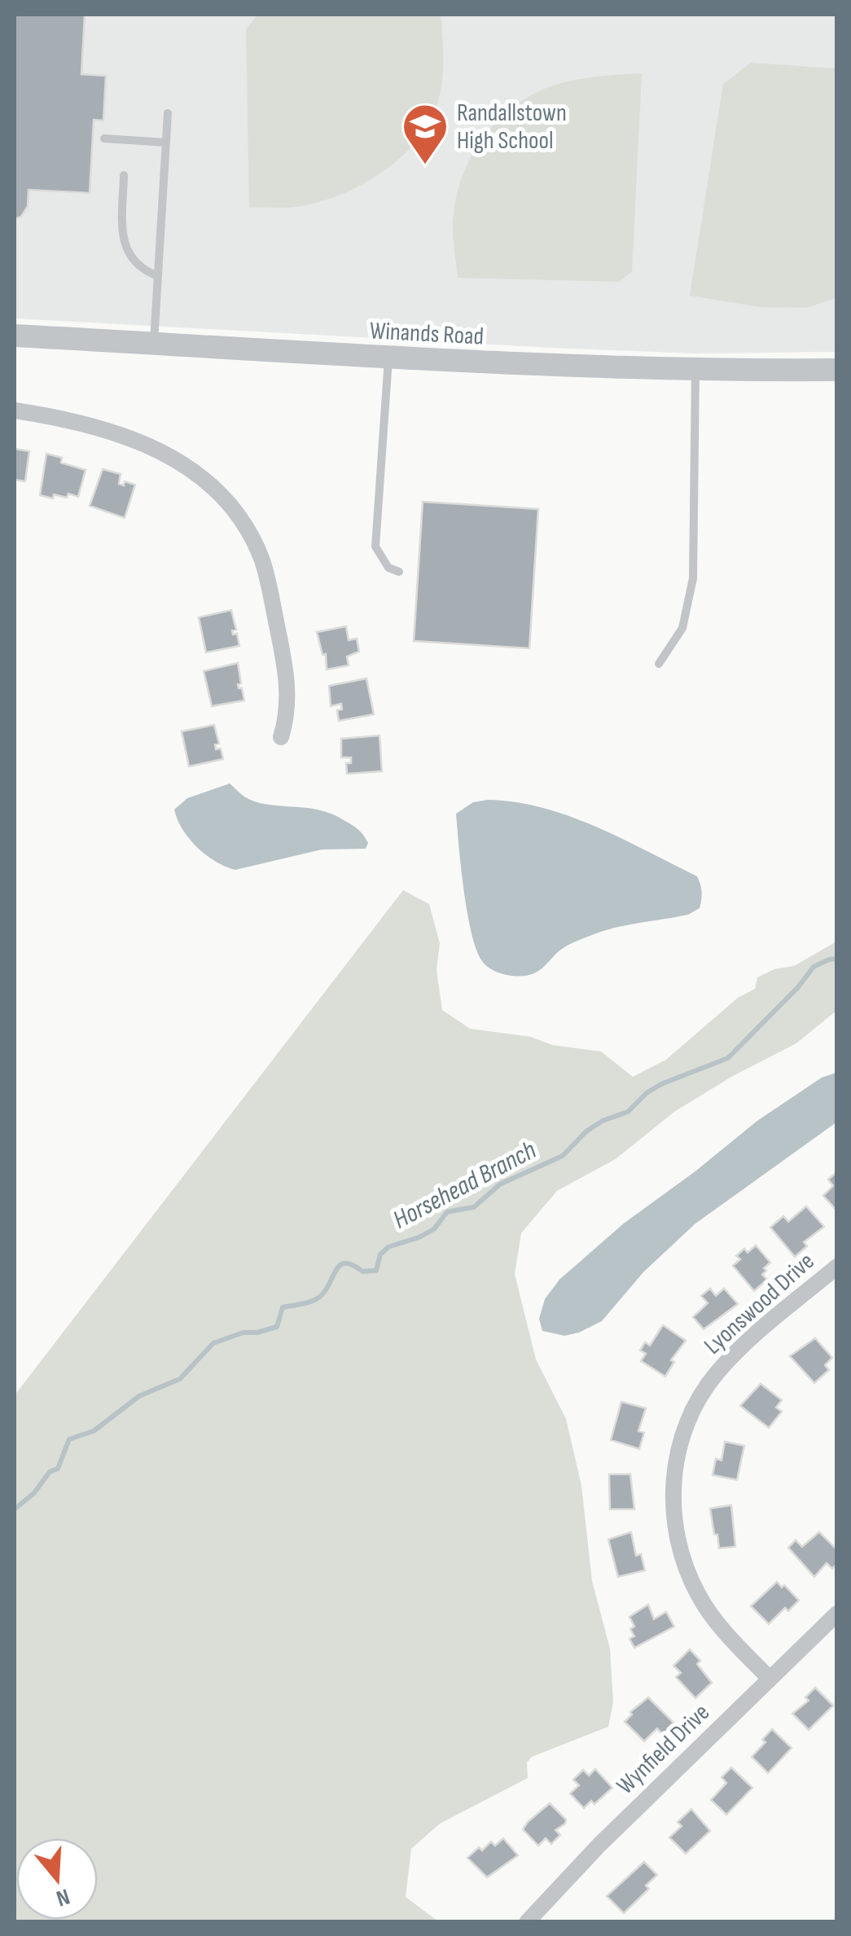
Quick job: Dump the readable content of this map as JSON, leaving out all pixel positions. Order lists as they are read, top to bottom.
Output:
{
  "streets": {
    "street": ["Winands Road", "Lyonswood Drive", "Wynfield Drive"]
  },
  "crossings": [
    ["Lyonswood Drive", "Wynfield Drive"]
  ],
  "water": ["Horsehead Branch"],
  "places": {
    "school or university": ["Randallstown High School"]
  },
  "north": "bottom"
}
